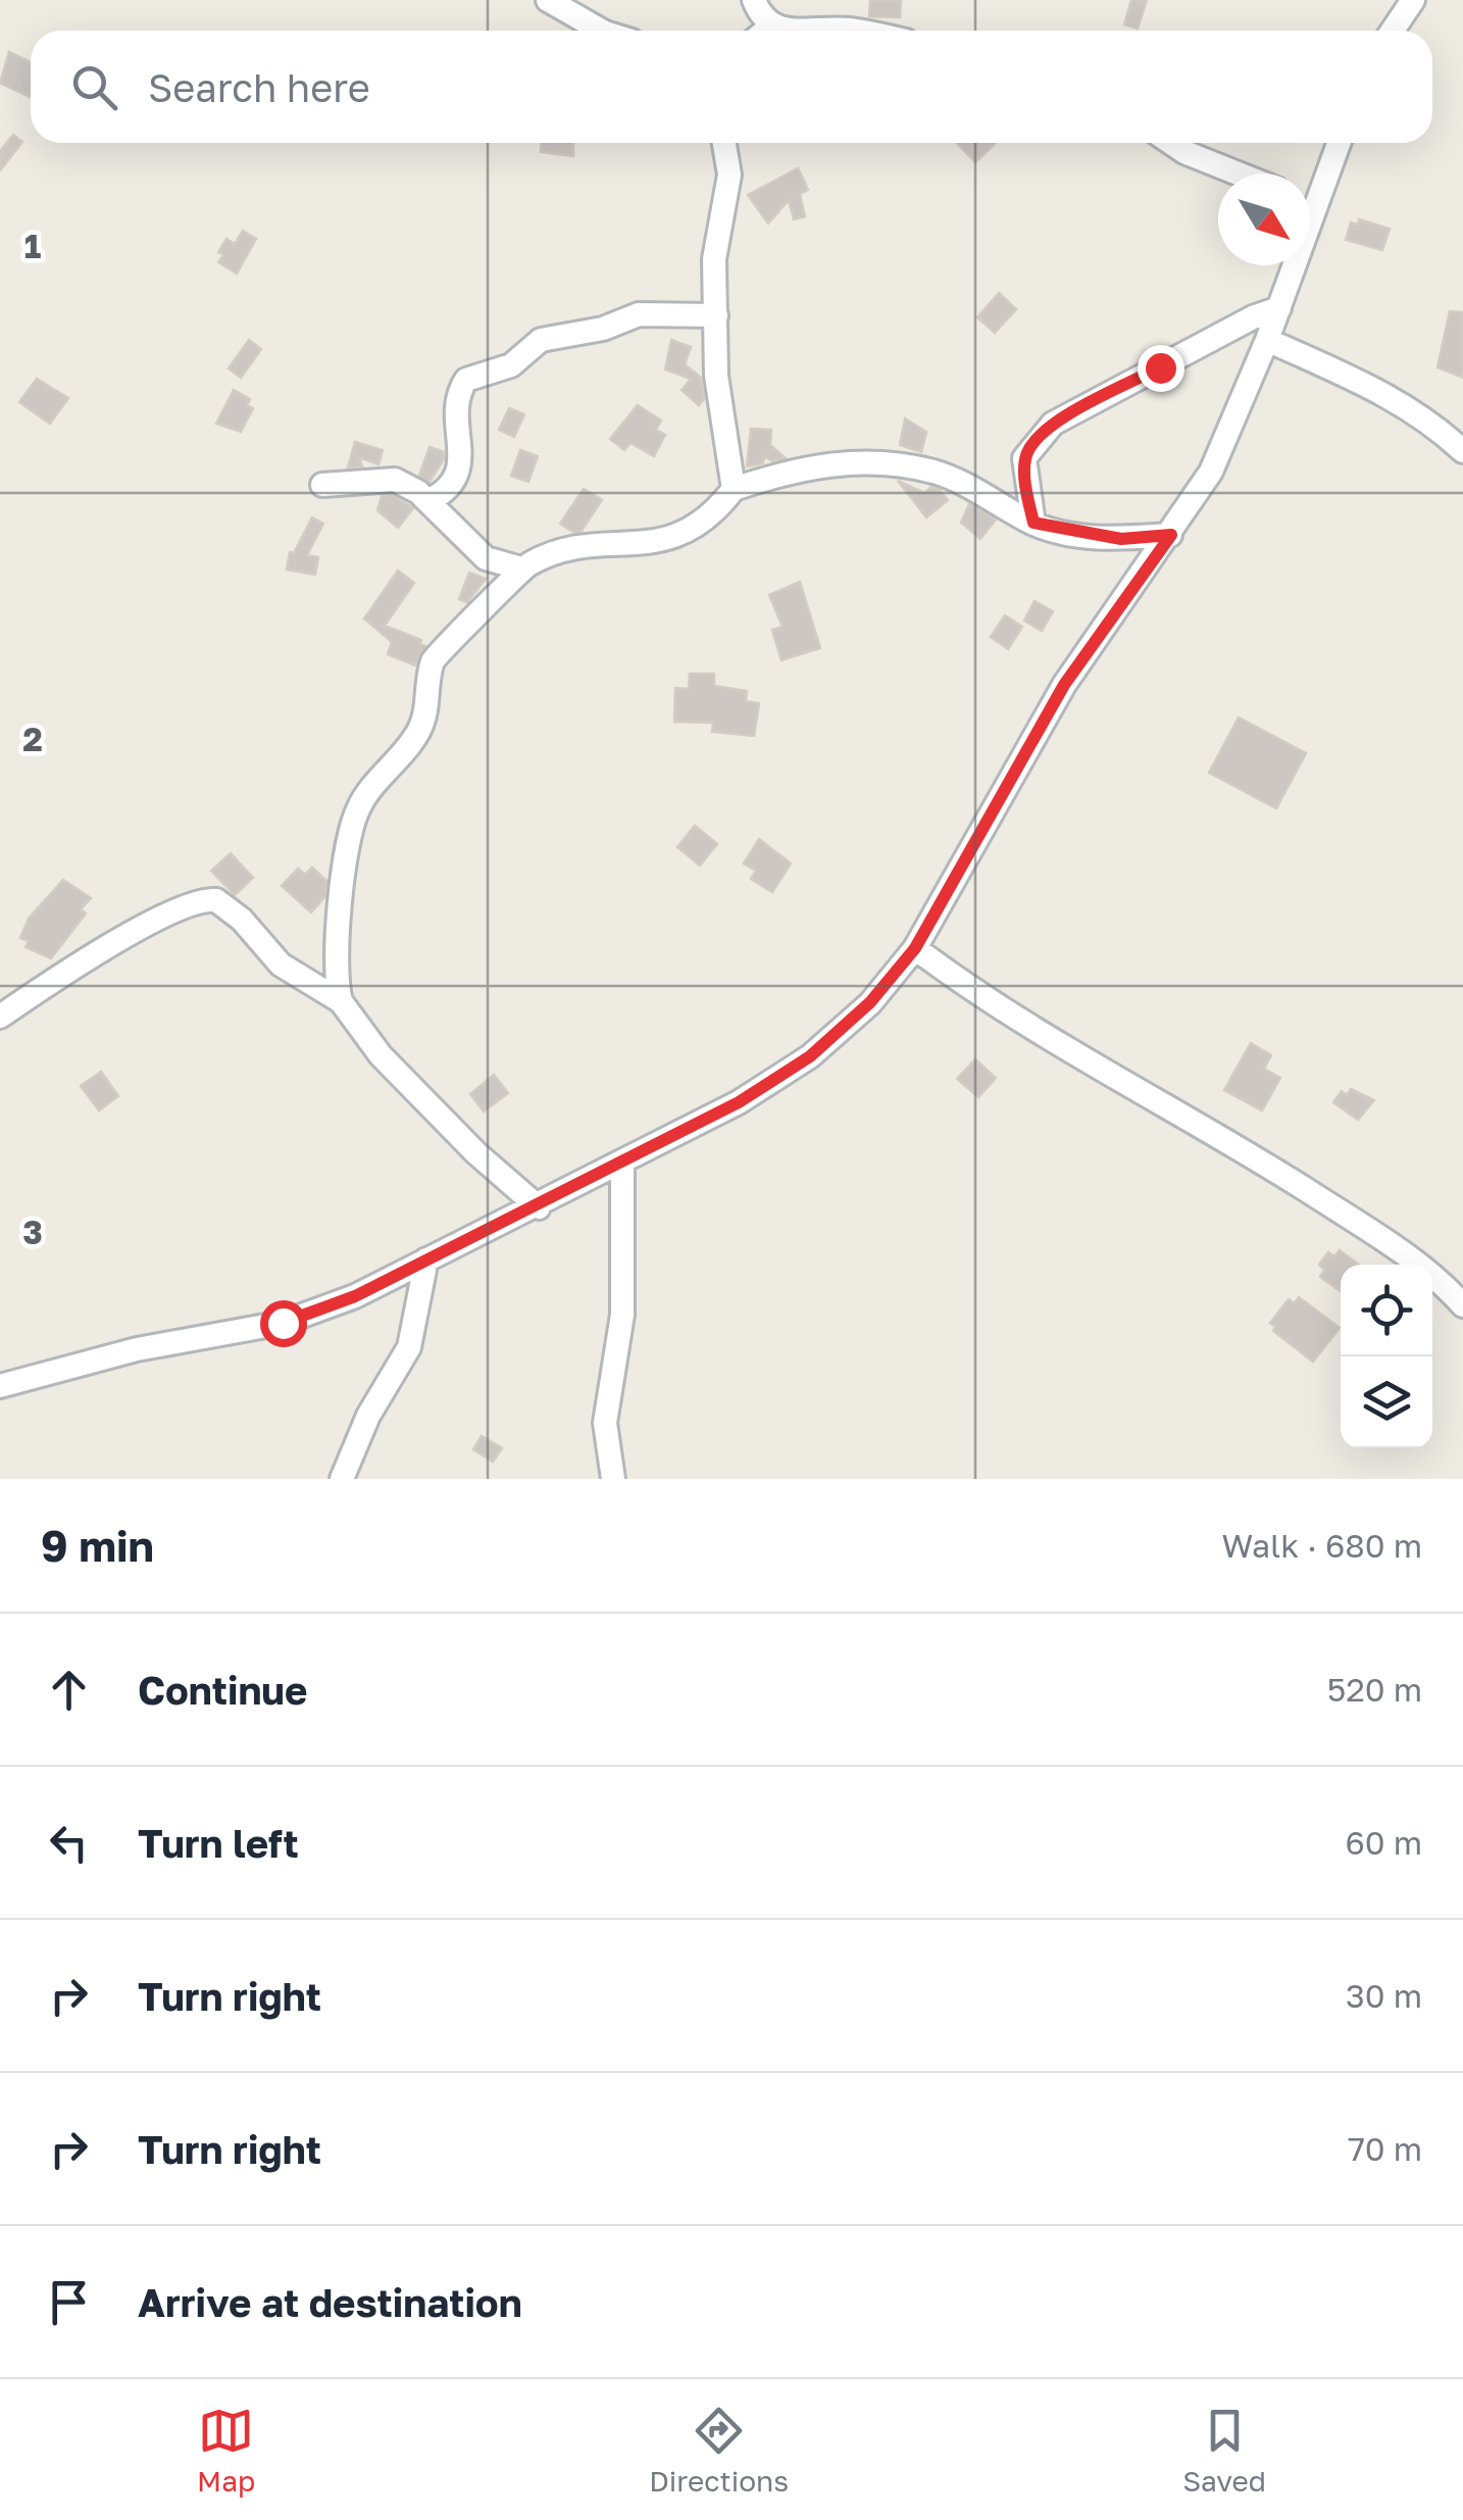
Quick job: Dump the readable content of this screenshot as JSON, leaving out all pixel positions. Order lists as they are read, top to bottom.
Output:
{
  "north": "bottom right",
  "page": {
    "search": "Search here",
    "heading": ["9 min", "Walk · 680 m"],
    "list": [
      ["Continue", "520 m"],
      ["Turn left", "60 m"],
      ["Turn right", "30 m"],
      ["Turn right", "70 m"],
      "Arrive at destination"
    ],
    "nav": ["Map", "Directions", "Saved"]
  },
  "grid": {
    "rows": ["1", "2", "3"]
  }
}
